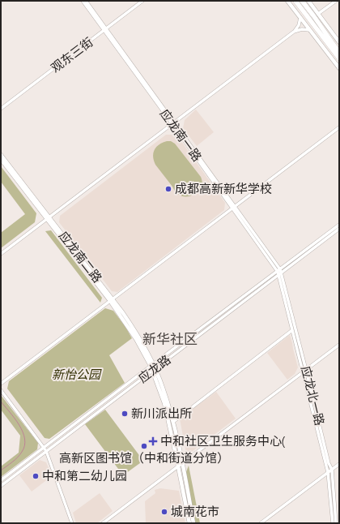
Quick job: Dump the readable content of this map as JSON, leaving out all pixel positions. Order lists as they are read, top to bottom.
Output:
{
  "streets": {
    "main road": ["应龙南二路"],
    "street": [
      "观东三街",
      "应龙南一路",
      "应龙路",
      "应龙北一路"
    ]
  },
  "crossings": [
    ["观东三街", "应龙南一路"],
    ["应龙南一路", "应龙路"],
    ["应龙南一路", "应龙北一路"],
    ["应龙南二路", "应龙路"],
    ["应龙路", "应龙北一路"]
  ],
  "districts": ["新华社区"],
  "parks": ["新怡公园"],
  "places": {
    "other": [
      "成都高新新华学校",
      "新川派出所",
      "高新区图书馆（中和街道分馆）",
      "中和第二幼儿园",
      "城南花市"
    ],
    "health": ["中和社区卫生服务中心("]
  }
}
